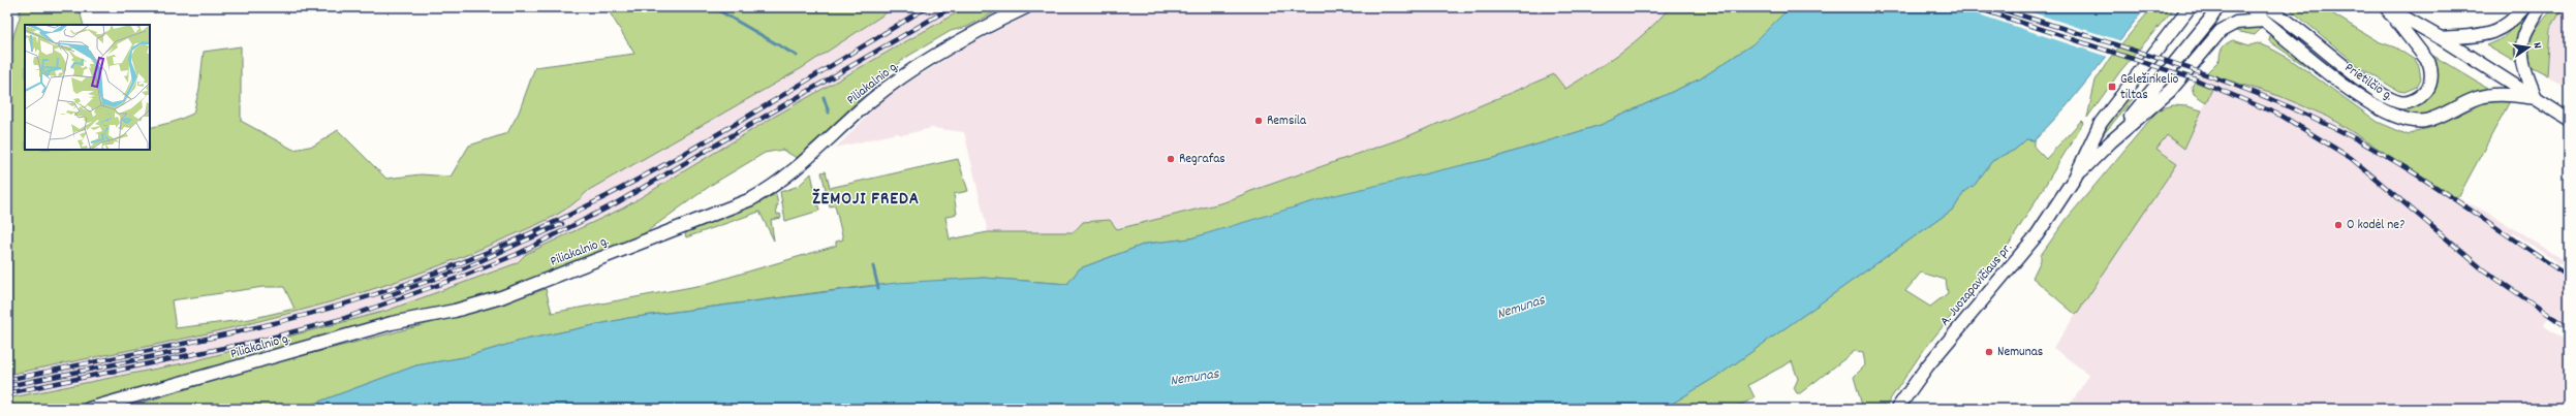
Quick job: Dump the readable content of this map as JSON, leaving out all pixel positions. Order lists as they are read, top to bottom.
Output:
{
  "streets": {
    "main road": ["Prietilčio g.", "Piliakalnio g.", "A. Juozapavičiaus pr."]
  },
  "crossings": [
    ["Prietilčio g.", "A. Juozapavičiaus pr."]
  ],
  "districts": ["ŽEMOJI FREDA"],
  "water": ["Nemunas"],
  "places": {
    "transit": ["Geležinkelio tiltas"],
    "other": [
      "Remsila",
      "Regrafas",
      "O kodėl ne?",
      "Nemunas"
    ]
  },
  "north": "right"
}
